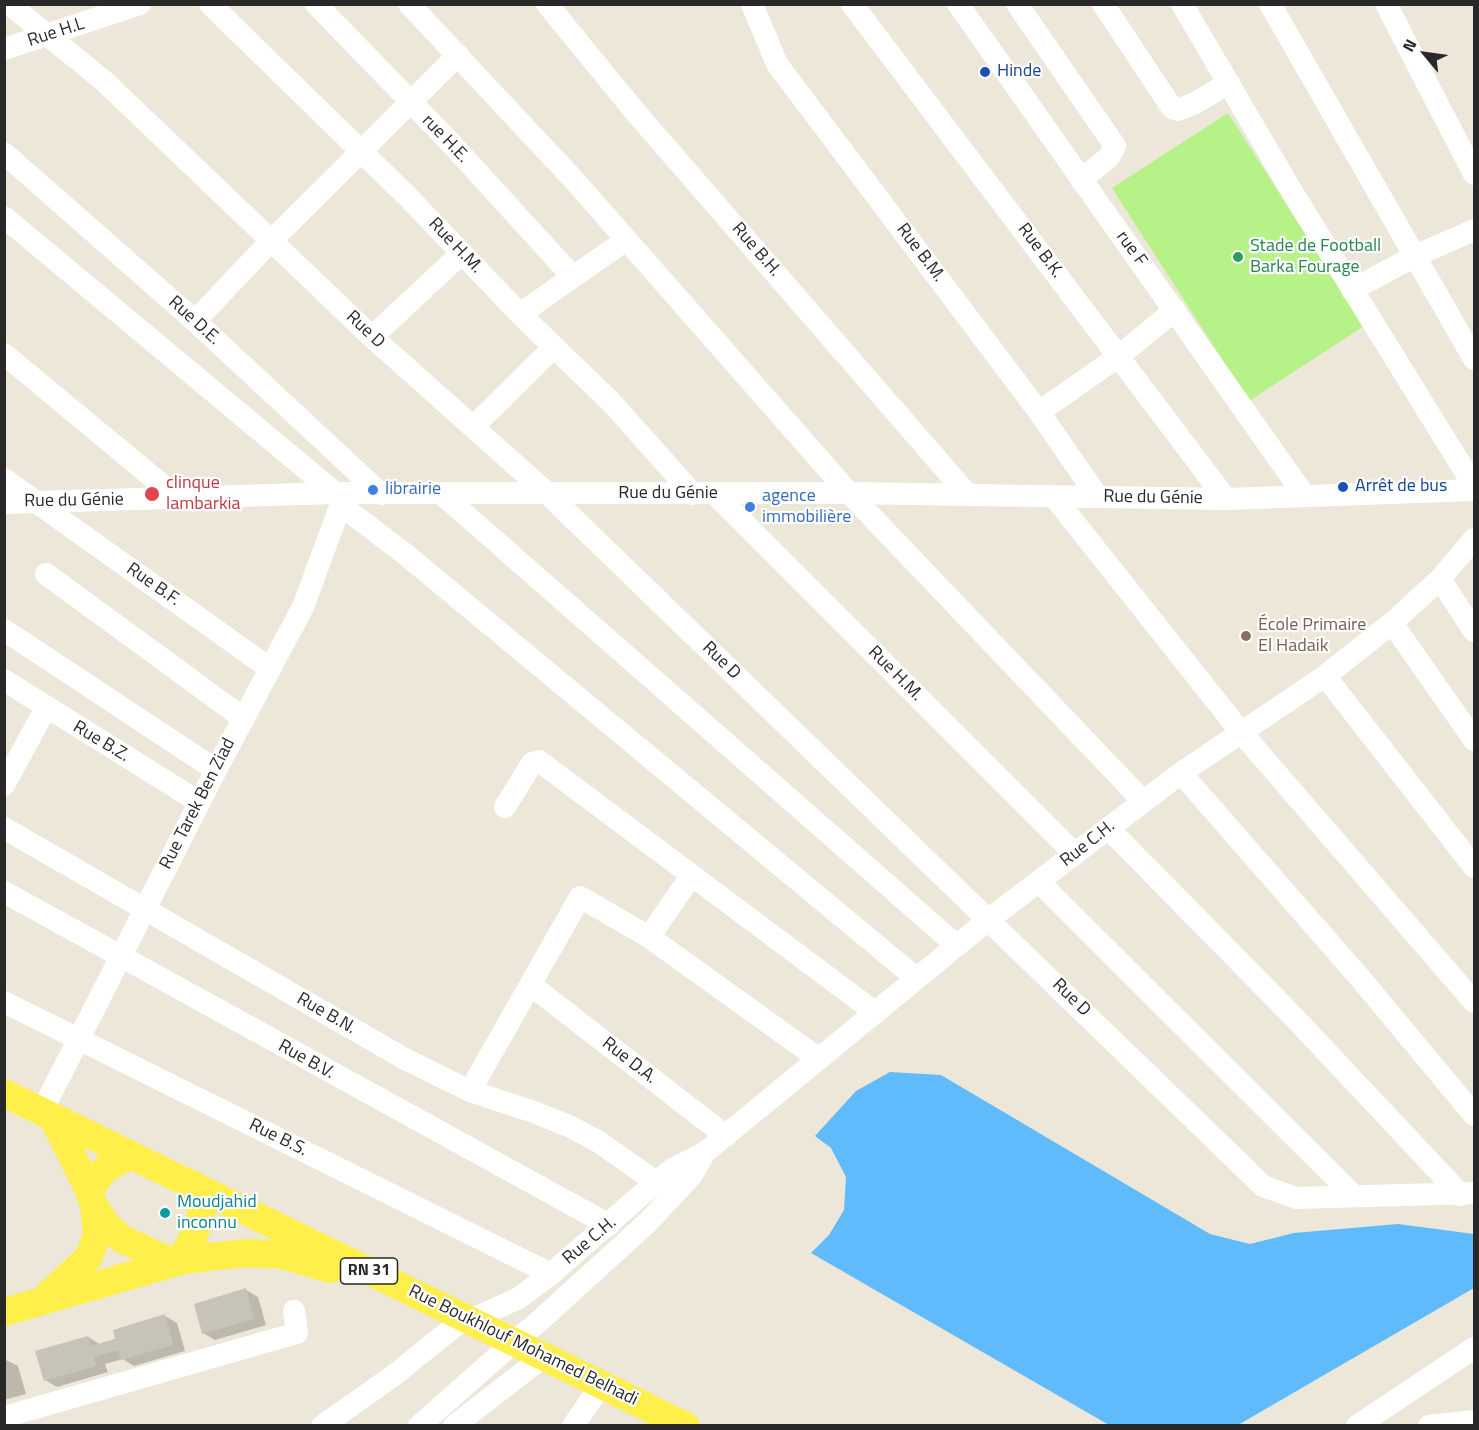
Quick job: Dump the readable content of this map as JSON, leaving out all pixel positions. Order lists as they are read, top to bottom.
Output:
{
  "streets": {
    "main road": ["RN 31", "Rue Boukhlouf Mohamed Belhadi"],
    "street": [
      "Rue H.L",
      "rue H.E.",
      "Rue H.M.",
      "rue F",
      "Rue B.H.",
      "Rue B.K.",
      "Rue B.M.",
      "Rue D.E.",
      "Rue D",
      "Rue du Génie",
      "Rue B.F.",
      "Rue B.Z.",
      "Rue Tarek Ben Ziad",
      "Rue C.H.",
      "Rue B.N.",
      "Rue B.V.",
      "Rue D.A.",
      "Rue B.S."
    ]
  },
  "crossings": [
    ["Rue H.L", "Rue D"],
    ["Rue H.M.", "Rue du Génie"],
    ["Rue H.M.", "Rue C.H."],
    ["rue F", "Rue du Génie"],
    ["Rue B.H.", "Rue du Génie"],
    ["Rue B.K.", "Rue du Génie"],
    ["Rue B.M.", "Rue du Génie"],
    ["Rue D.E.", "Rue du Génie"],
    ["Rue D", "Rue du Génie"],
    ["Rue D", "Rue C.H."],
    ["Rue du Génie", "Rue B.F."],
    ["Rue du Génie", "Rue Tarek Ben Ziad"],
    ["Rue B.F.", "Rue Tarek Ben Ziad"],
    ["Rue B.Z.", "Rue Tarek Ben Ziad"],
    ["Rue Tarek Ben Ziad", "Rue B.N."],
    ["Rue Tarek Ben Ziad", "Rue B.V."],
    ["Rue Tarek Ben Ziad", "Rue B.S."],
    ["Rue Tarek Ben Ziad", "Rue Boukhlouf Mohamed Belhadi"],
    ["Rue C.H.", "Rue B.N."],
    ["Rue C.H.", "Rue B.V."],
    ["Rue C.H.", "Rue D.A."],
    ["Rue C.H.", "Rue B.S."],
    ["Rue C.H.", "Rue Boukhlouf Mohamed Belhadi"]
  ],
  "places": [
    "Hinde",
    "Stade de Football Barka Fourage",
    "Arrêt de bus",
    "librairie",
    "clinque lambarkia",
    "agence immobilière",
    "École Primaire El Hadaik",
    "Moudjahid inconnu"
  ],
  "north": "top left"
}
